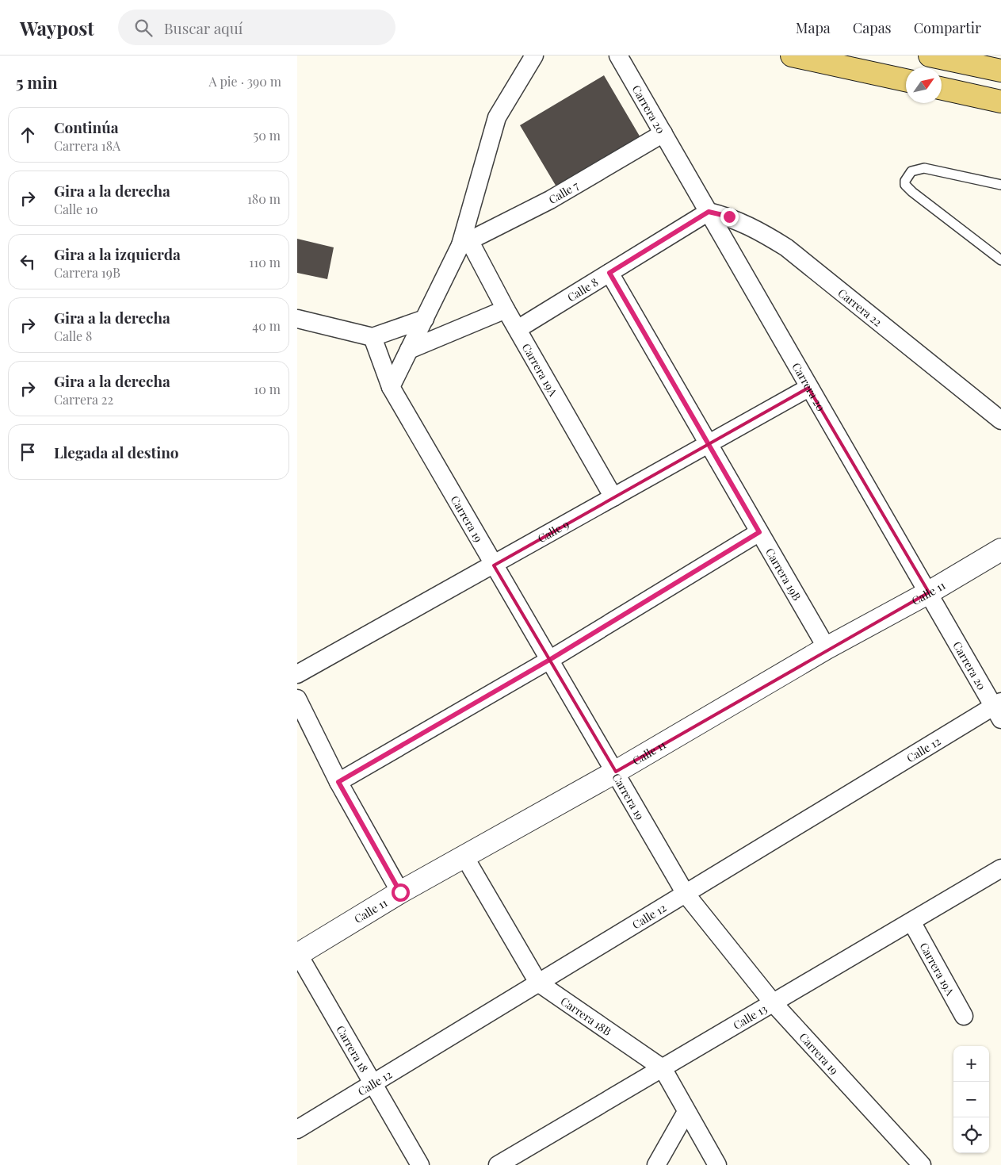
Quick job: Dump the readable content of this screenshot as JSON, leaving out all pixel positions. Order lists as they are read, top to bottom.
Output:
{
  "streets": {
    "street": [
      "Carrera 20",
      "Calle 7",
      "Calle 8",
      "Carrera 22",
      "Carrera 19A",
      "Carrera 19",
      "Calle 9",
      "Carrera 19B",
      "Calle 11",
      "Calle 12",
      "Carrera 18B",
      "Calle 13",
      "Carrera 18"
    ]
  },
  "crossings": [
    ["Carrera 20", "Calle 7"],
    ["Carrera 20", "Calle 8"],
    ["Carrera 20", "Carrera 22"],
    ["Carrera 20", "Calle 9"],
    ["Carrera 20", "Calle 11"],
    ["Carrera 20", "Calle 12"],
    ["Calle 7", "Carrera 19A"],
    ["Calle 8", "Carrera 22"],
    ["Calle 8", "Carrera 19A"],
    ["Calle 8", "Carrera 19B"],
    ["Carrera 19A", "Calle 9"],
    ["Carrera 19A", "Calle 13"],
    ["Carrera 19", "Calle 9"],
    ["Carrera 19", "Calle 11"],
    ["Carrera 19", "Calle 12"],
    ["Carrera 19", "Calle 13"],
    ["Calle 9", "Carrera 19B"],
    ["Carrera 19B", "Calle 11"],
    ["Calle 11", "Carrera 18B"],
    ["Calle 11", "Carrera 18"],
    ["Calle 12", "Carrera 18B"],
    ["Calle 12", "Carrera 18"],
    ["Carrera 18B", "Calle 13"]
  ],
  "north": "top right",
  "page": {
    "header": "Waypost",
    "search": "Buscar aquí",
    "nav": ["Mapa", "Capas", "Compartir"],
    "heading": ["5 min", "A pie · 390 m"],
    "list": [
      ["Continúa", "Carrera 18A", "50 m"],
      ["Gira a la derecha", "Calle 10", "180 m"],
      ["Gira a la izquierda", "Carrera 19B", "110 m"],
      ["Gira a la derecha", "Calle 8", "40 m"],
      ["Gira a la derecha", "Carrera 22", "10 m"],
      "Llegada al destino"
    ],
    "map_buttons": ["+", "−"]
  }
}
